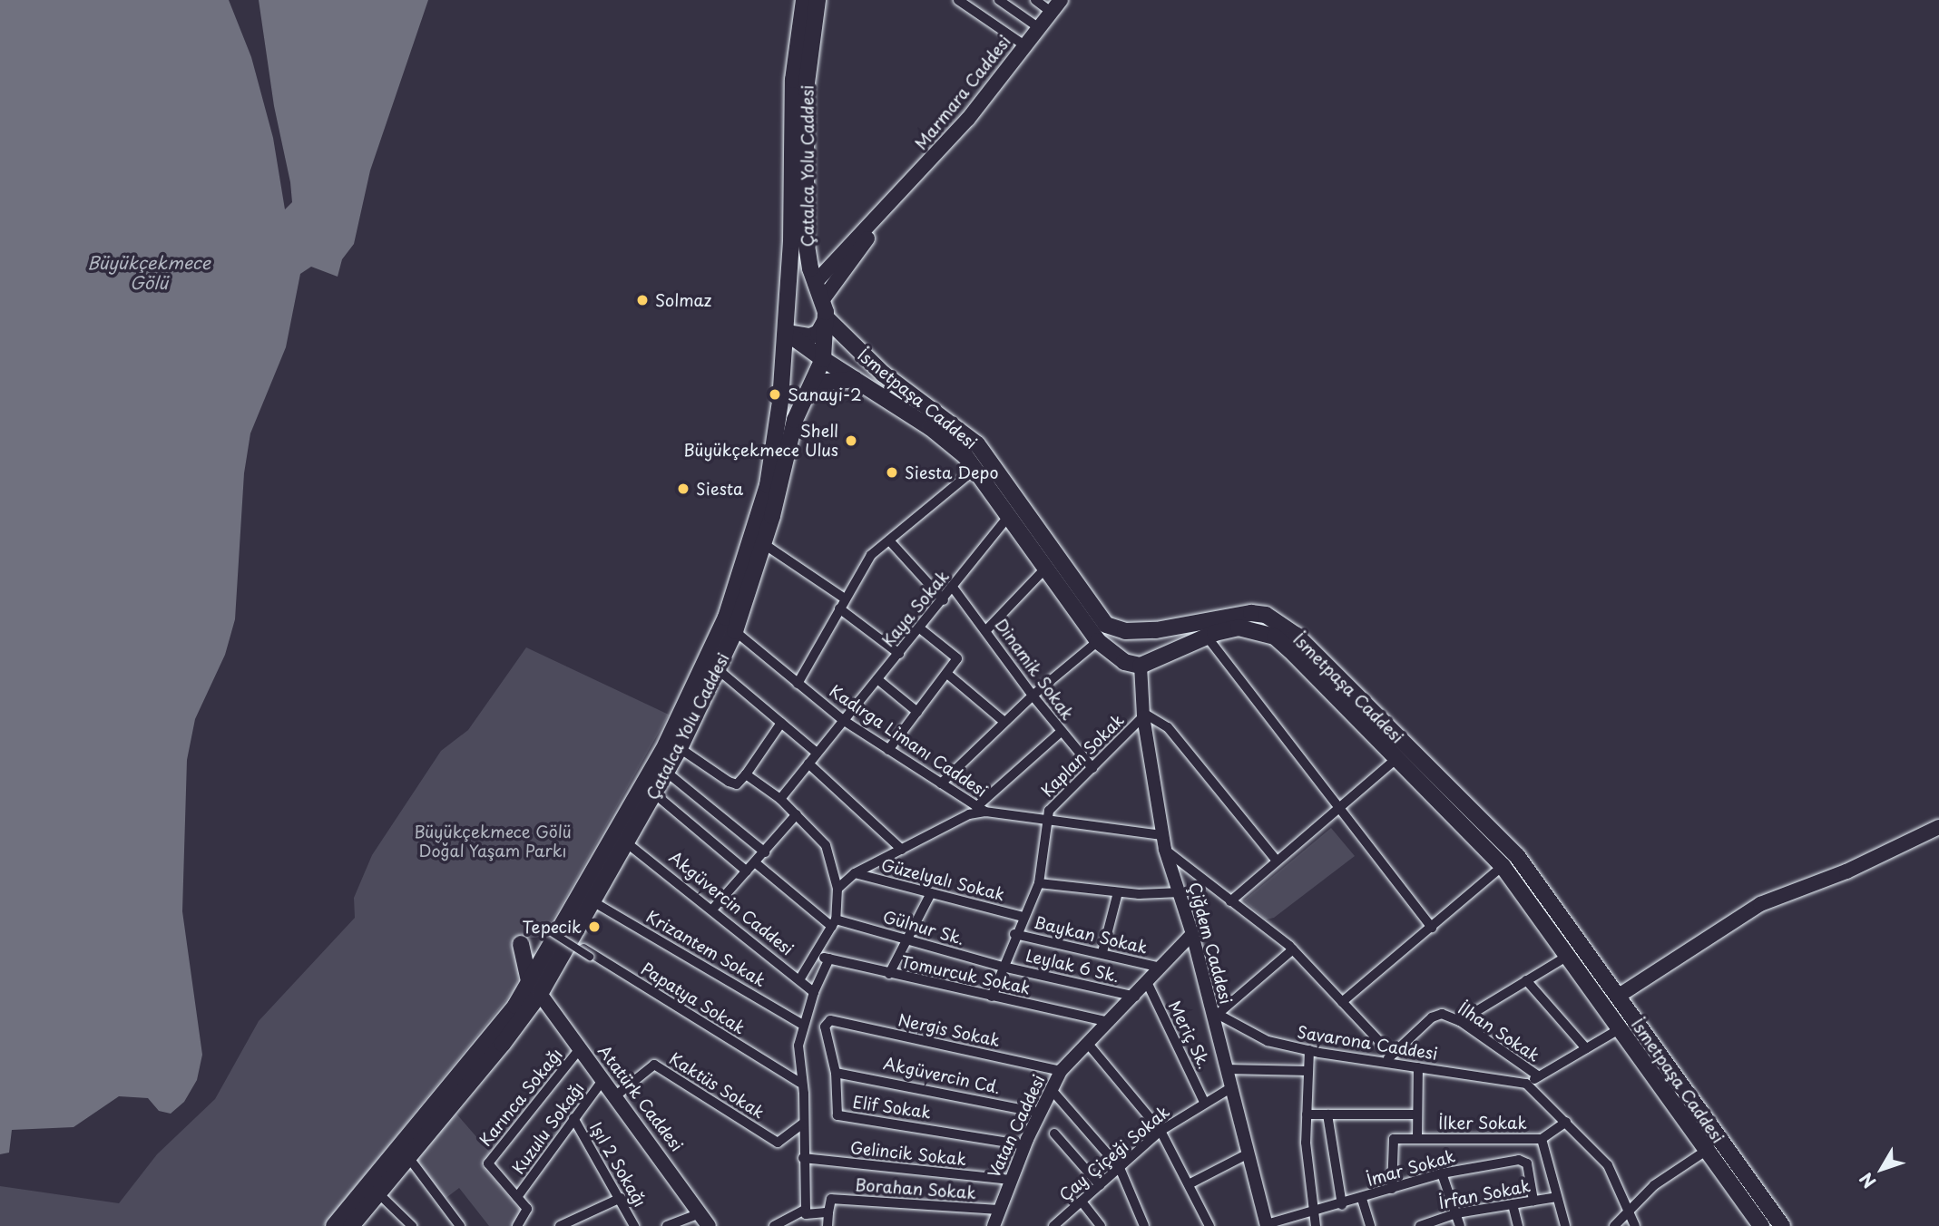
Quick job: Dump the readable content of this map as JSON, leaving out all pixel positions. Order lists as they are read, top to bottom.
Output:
{
  "streets": {
    "main road": [
      "Marmara Caddesi",
      "Çatalca Yolu Caddesi",
      "İsmetpaşa Caddesi",
      "Atatürk Caddesi"
    ],
    "street": [
      "Kaya Sokak",
      "Dinamik Sokak",
      "Kadırga Limanı Caddesi",
      "Kaplan Sokak",
      "Güzelyalı Sokak",
      "Akgüvercin Caddesi",
      "Gülnur Sk.",
      "Baykan Sokak",
      "Çiğdem Caddesi",
      "Krizantem Sokak",
      "Leylak 6 Sk.",
      "Tomurcuk Sokak",
      "Papatya Sokak",
      "Nergis Sokak",
      "İlhan Sokak",
      "Meriç Sk.",
      "Savarona Caddesi",
      "Akgüvercin Cd.",
      "Kaktüs Sokak",
      "Karınca Sokağı",
      "Elif Sokak",
      "İlker Sokak",
      "Vatan Caddesi",
      "Kuzulu Sokağı",
      "Gelincik Sokak",
      "Çay Çiçeği Sokak",
      "Işıl 2 Sokağı",
      "İmar Sokak",
      "Borahan Sokak",
      "İrfan Sokak"
    ]
  },
  "crossings": [
    ["Çatalca Yolu Caddesi", "İsmetpaşa Caddesi"],
    ["Çatalca Yolu Caddesi", "Kadırga Limanı Caddesi"],
    ["Çatalca Yolu Caddesi", "Akgüvercin Caddesi"],
    ["Çatalca Yolu Caddesi", "Krizantem Sokak"],
    ["Çatalca Yolu Caddesi", "Papatya Sokak"],
    ["Çatalca Yolu Caddesi", "Atatürk Caddesi"],
    ["İsmetpaşa Caddesi", "Kaya Sokak"],
    ["İsmetpaşa Caddesi", "Çiğdem Caddesi"],
    ["Kaya Sokak", "Dinamik Sokak"],
    ["Kaya Sokak", "Kadırga Limanı Caddesi"],
    ["Dinamik Sokak", "Kaplan Sokak"],
    ["Kadırga Limanı Caddesi", "Kaplan Sokak"],
    ["Kadırga Limanı Caddesi", "Çiğdem Caddesi"],
    ["Kaplan Sokak", "Çiğdem Caddesi"],
    ["Gülnur Sk.", "Leylak 6 Sk."],
    ["Baykan Sokak", "Vatan Caddesi"],
    ["Çiğdem Caddesi", "Savarona Caddesi"],
    ["Çiğdem Caddesi", "Vatan Caddesi"],
    ["Çiğdem Caddesi", "Çay Çiçeği Sokak"],
    ["Çiğdem Caddesi", "İmar Sokak"],
    ["Leylak 6 Sk.", "Vatan Caddesi"],
    ["Tomurcuk Sokak", "Vatan Caddesi"],
    ["Nergis Sokak", "Elif Sokak"],
    ["Nergis Sokak", "Vatan Caddesi"],
    ["İlhan Sokak", "Savarona Caddesi"],
    ["Meriç Sk.", "Vatan Caddesi"],
    ["Meriç Sk.", "Çay Çiçeği Sokak"],
    ["Akgüvercin Cd.", "Elif Sokak"],
    ["Akgüvercin Cd.", "Vatan Caddesi"],
    ["Kaktüs Sokak", "Atatürk Caddesi"],
    ["Karınca Sokağı", "Atatürk Caddesi"],
    ["Karınca Sokağı", "Kuzulu Sokağı"],
    ["Atatürk Caddesi", "Kuzulu Sokağı"],
    ["Elif Sokak", "Vatan Caddesi"],
    ["İlker Sokak", "İmar Sokak"],
    ["Vatan Caddesi", "Gelincik Sokak"],
    ["Vatan Caddesi", "Borahan Sokak"],
    ["Kuzulu Sokağı", "Işıl 2 Sokağı"],
    ["İmar Sokak", "İrfan Sokak"]
  ],
  "water": ["Büyükçekmece Gölü"],
  "parks": ["Büyükçekmece Gölü Doğal Yaşam Parkı"],
  "places": [
    "Solmaz",
    "Sanayi-2",
    "Shell Büyükçekmece Ulus",
    "Siesta Depo",
    "Siesta",
    "Tepecik"
  ],
  "north": "bottom left"
}
